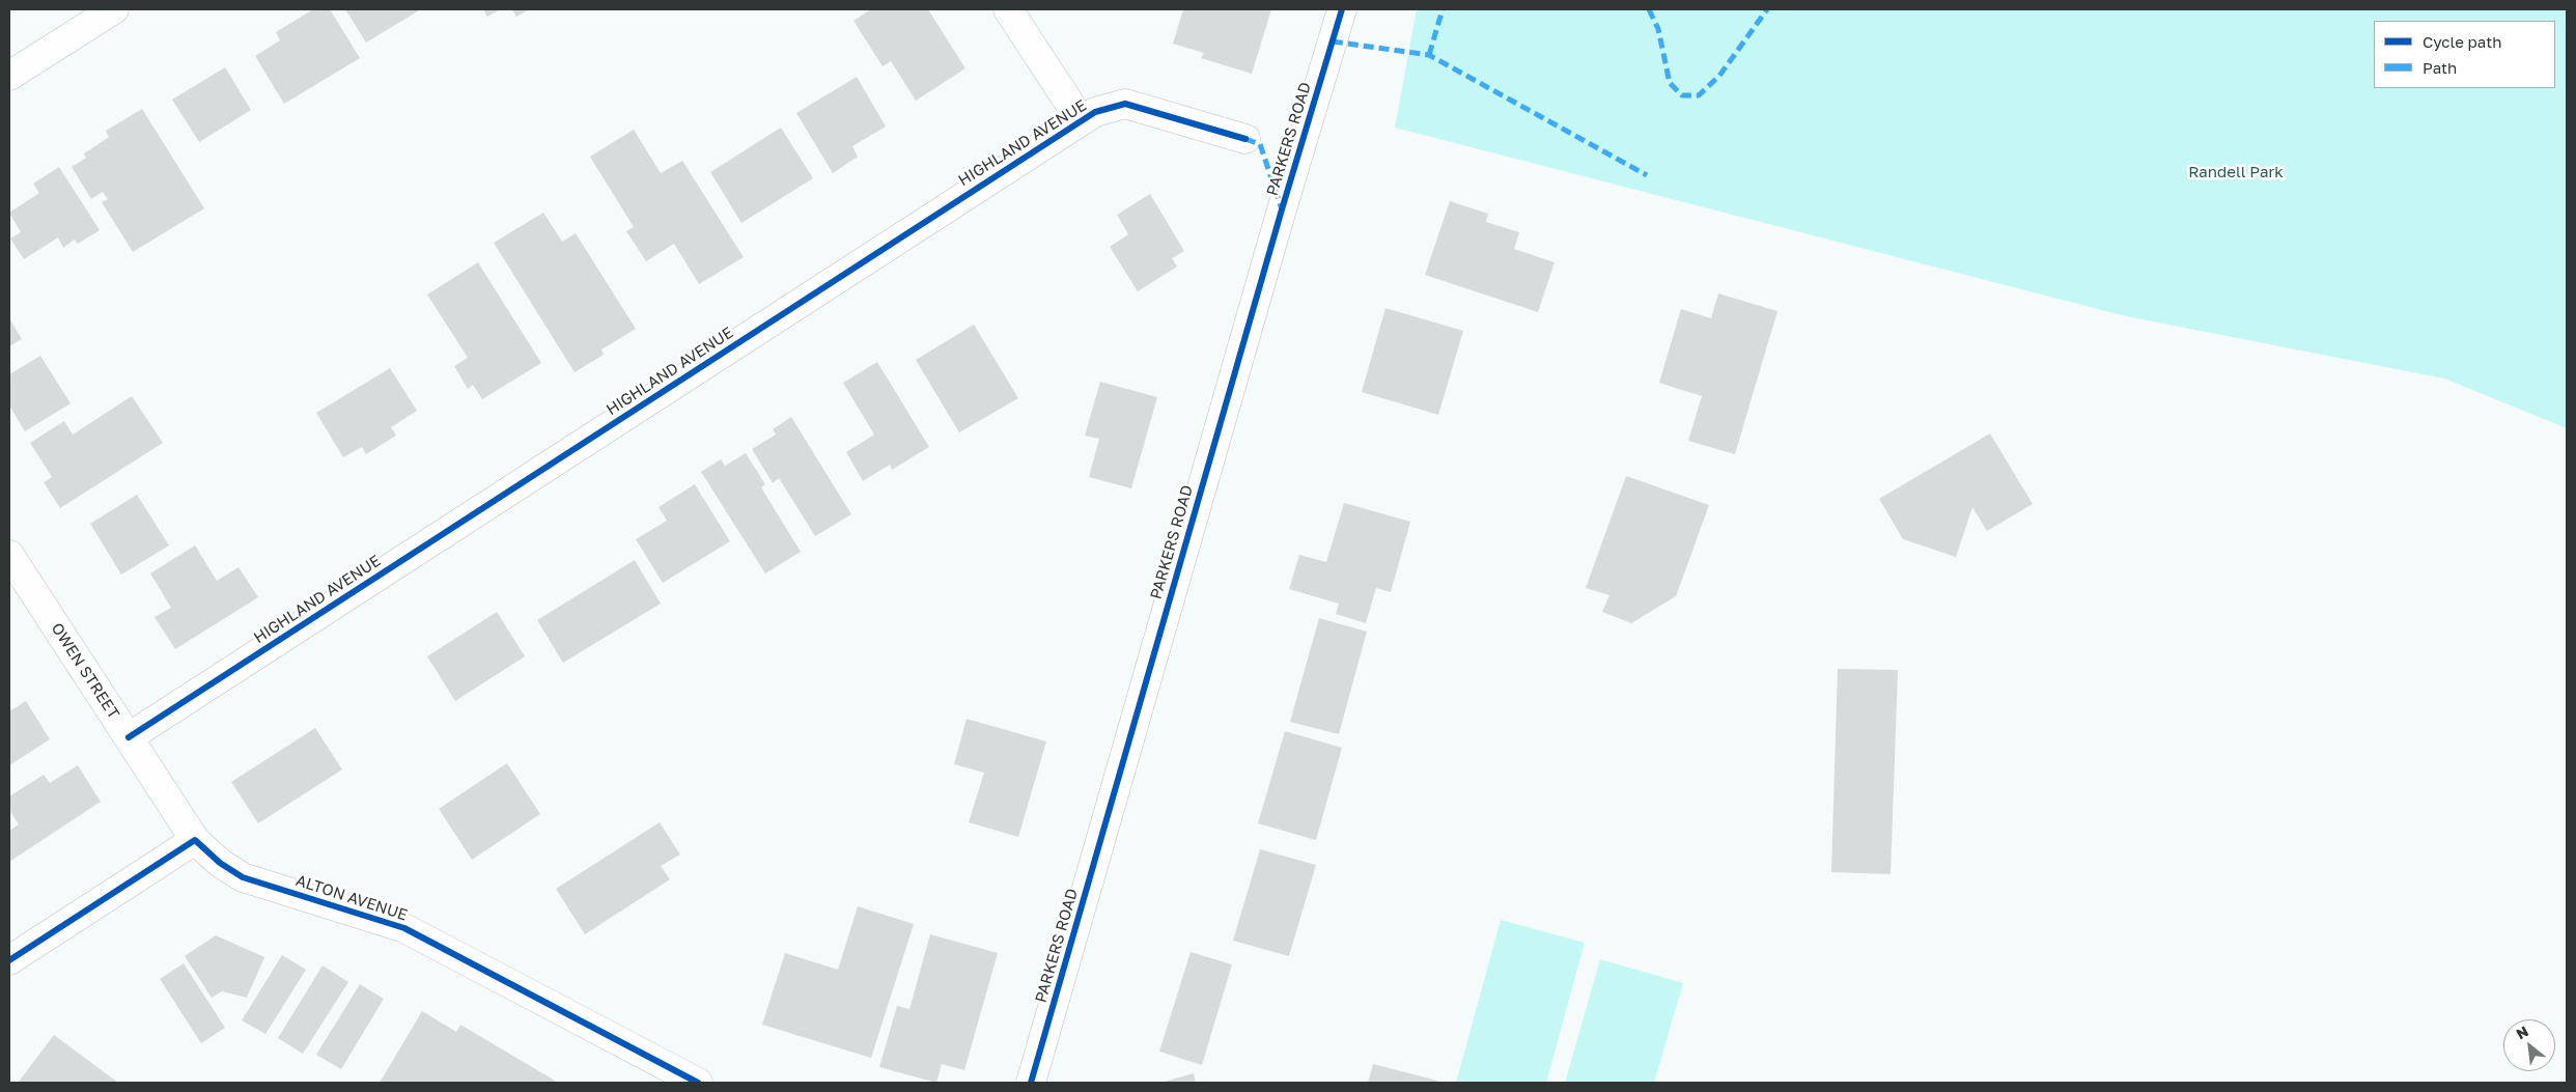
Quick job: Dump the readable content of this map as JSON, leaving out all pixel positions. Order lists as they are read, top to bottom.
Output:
{
  "streets": {
    "street": [
      "PARKERS ROAD",
      "HIGHLAND AVENUE",
      "OWEN STREET",
      "ALTON AVENUE"
    ]
  },
  "crossings": [
    ["HIGHLAND AVENUE", "OWEN STREET"],
    ["OWEN STREET", "ALTON AVENUE"]
  ],
  "parks": ["Randell Park"],
  "legend": ["Cycle path", "Path"],
  "north": "top left"
}
